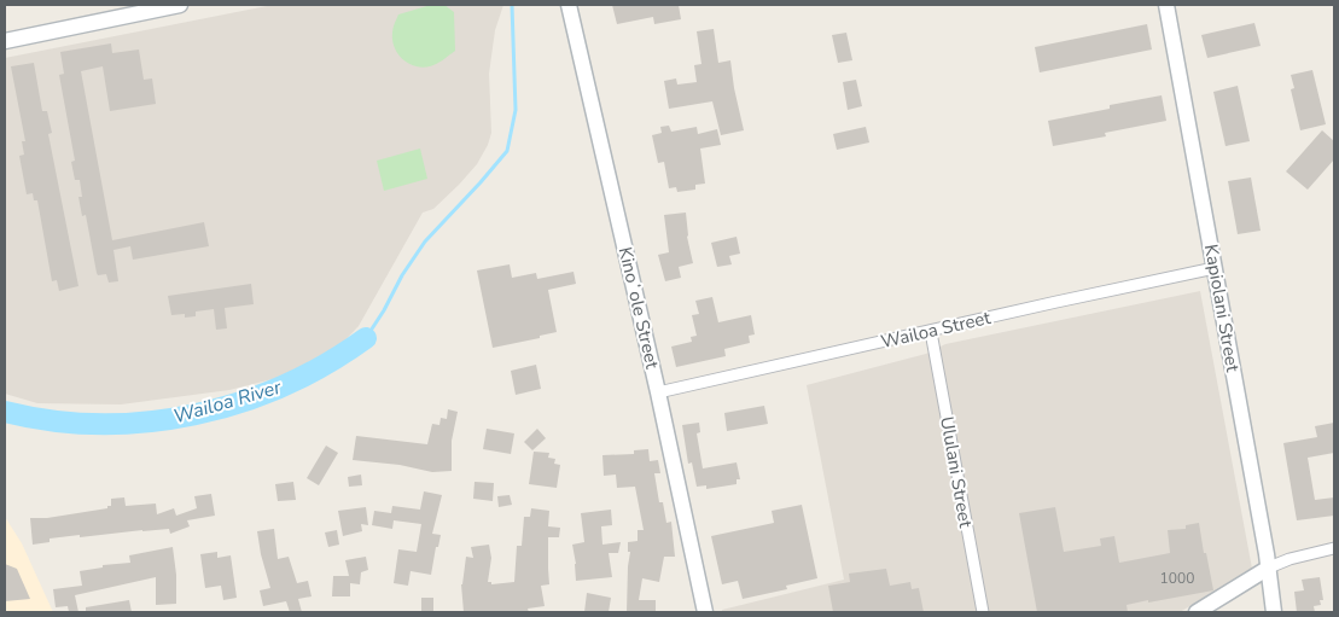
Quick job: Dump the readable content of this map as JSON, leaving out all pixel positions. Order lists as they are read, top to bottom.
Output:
{
  "streets": {
    "street": [
      "Kinoʻole Street",
      "Kapiolani Street",
      "Wailoa Street",
      "Ululani Street"
    ]
  },
  "crossings": [
    ["Kinoʻole Street", "Wailoa Street"],
    ["Kapiolani Street", "Wailoa Street"],
    ["Wailoa Street", "Ululani Street"]
  ],
  "water": ["Wailoa River"],
  "house_numbers": ["1000"]
}
